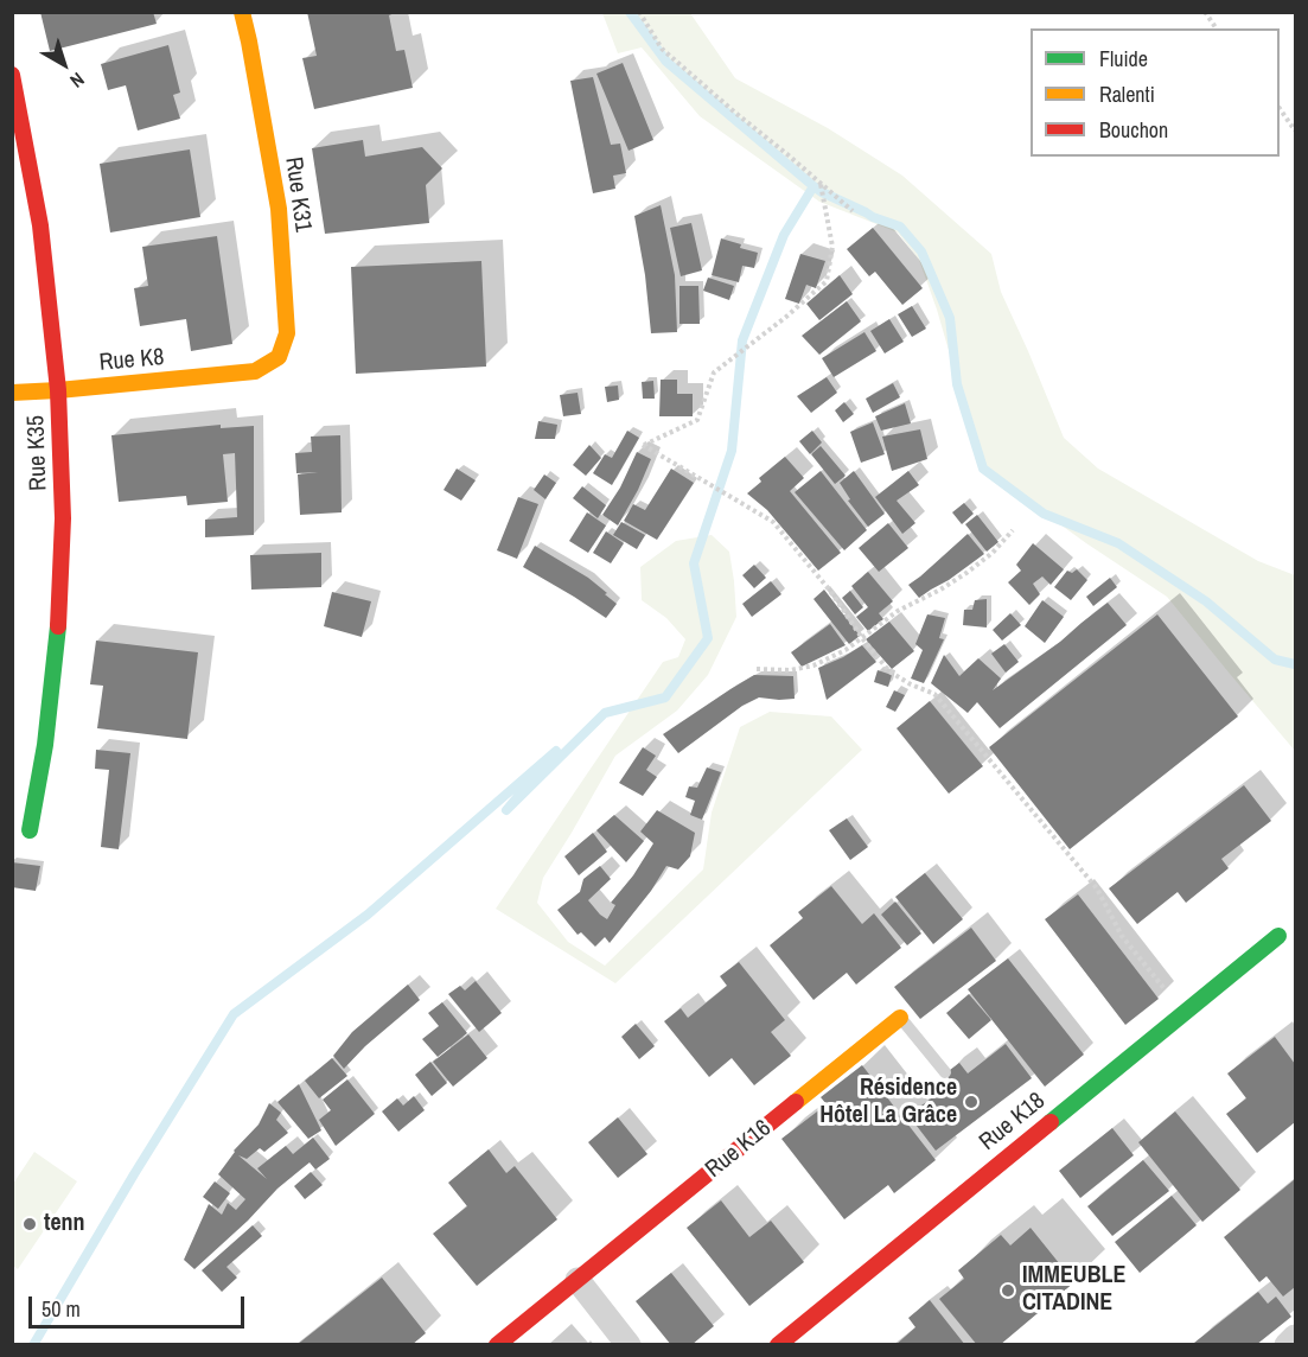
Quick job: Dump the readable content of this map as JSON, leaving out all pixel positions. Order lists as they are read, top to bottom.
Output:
{
  "streets": {
    "street": [
      "Rue K31",
      "Rue K8",
      "Rue K35",
      "Rue K18",
      "Rue K16"
    ]
  },
  "crossings": [
    ["Rue K31", "Rue K8"],
    ["Rue K8", "Rue K35"]
  ],
  "places": ["Résidence Hôtel La Grâce", "tenn", "IMMEUBLE CITADINE"],
  "legend": ["Fluide", "Ralenti", "Bouchon"],
  "scale_bar": "50 m",
  "north": "bottom right"
}
